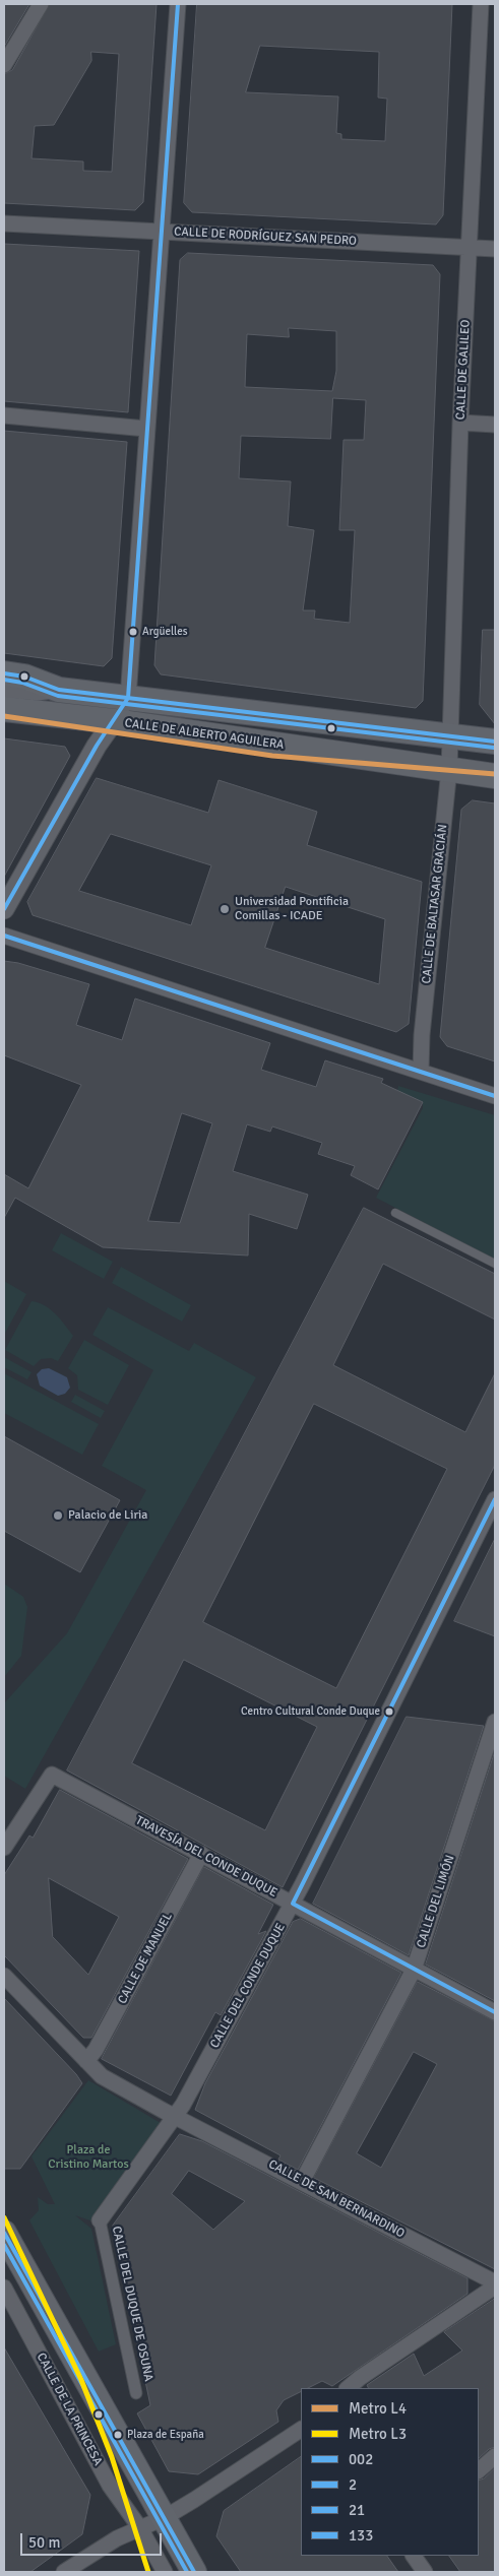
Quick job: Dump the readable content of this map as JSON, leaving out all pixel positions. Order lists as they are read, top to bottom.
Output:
{
  "streets": {
    "main road": ["CALLE DE ALBERTO AGUILERA"],
    "street": [
      "CALLE DE RODRÍGUEZ SAN PEDRO",
      "CALLE DE GALILEO",
      "CALLE DE BALTASAR GRACIÁN",
      "TRAVESÍA DEL CONDE DUQUE",
      "CALLE DEL LIMÓN",
      "CALLE DE MANUEL",
      "CALLE DEL CONDE DUQUE",
      "CALLE DE SAN BERNARDINO",
      "CALLE DEL DUQUE DE OSUNA",
      "CALLE DE LA PRINCESA"
    ]
  },
  "crossings": [
    ["CALLE DE RODRÍGUEZ SAN PEDRO", "CALLE DE GALILEO"],
    ["CALLE DE GALILEO", "CALLE DE ALBERTO AGUILERA"],
    ["CALLE DE GALILEO", "CALLE DE BALTASAR GRACIÁN"],
    ["CALLE DE ALBERTO AGUILERA", "CALLE DE BALTASAR GRACIÁN"],
    ["TRAVESÍA DEL CONDE DUQUE", "CALLE DEL LIMÓN"],
    ["TRAVESÍA DEL CONDE DUQUE", "CALLE DE MANUEL"],
    ["TRAVESÍA DEL CONDE DUQUE", "CALLE DEL CONDE DUQUE"],
    ["CALLE DEL LIMÓN", "CALLE DE SAN BERNARDINO"],
    ["CALLE DEL CONDE DUQUE", "CALLE DE SAN BERNARDINO"]
  ],
  "parks": ["Plaza de Cristino Martos"],
  "places": [
    "Argüelles",
    "Universidad Pontificia Comillas - ICADE",
    "Palacio de Liria",
    "Centro Cultural Conde Duque",
    "Plaza de España"
  ],
  "lines": [
    "transit line 2",
    "transit line 002",
    "transit line 21",
    "metro line L4",
    "metro line L3",
    "transit line 133"
  ],
  "legend": [
    "Metro L4",
    "Metro L3",
    "002",
    "2",
    "21",
    "133"
  ],
  "scale_bar": "50 m"
}
